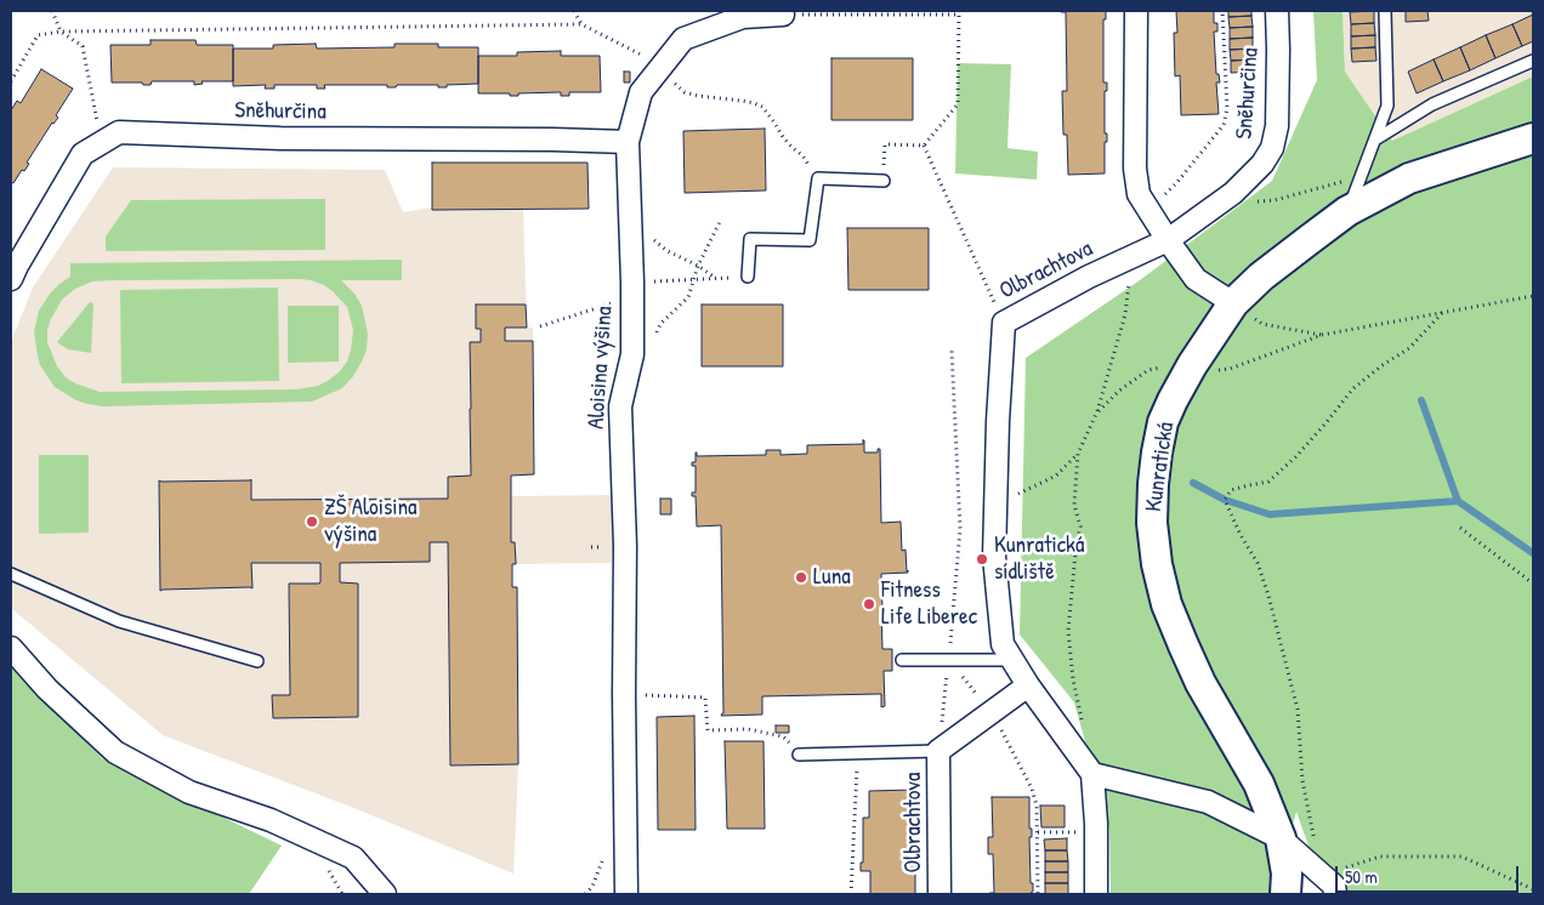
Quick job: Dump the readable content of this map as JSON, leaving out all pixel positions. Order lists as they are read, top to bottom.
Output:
{
  "streets": {
    "street": [
      "Sněhurčina",
      "Olbrachtova",
      "Aloisina výšina",
      "Kunratická"
    ]
  },
  "crossings": [
    ["Sněhurčina", "Olbrachtova"],
    ["Sněhurčina", "Aloisina výšina"]
  ],
  "places": [
    "ZŠ Aloisina výšina",
    "Kunratická sídliště",
    "Luna",
    "Fitness Life Liberec"
  ],
  "scale_bar": "50 m"
}
